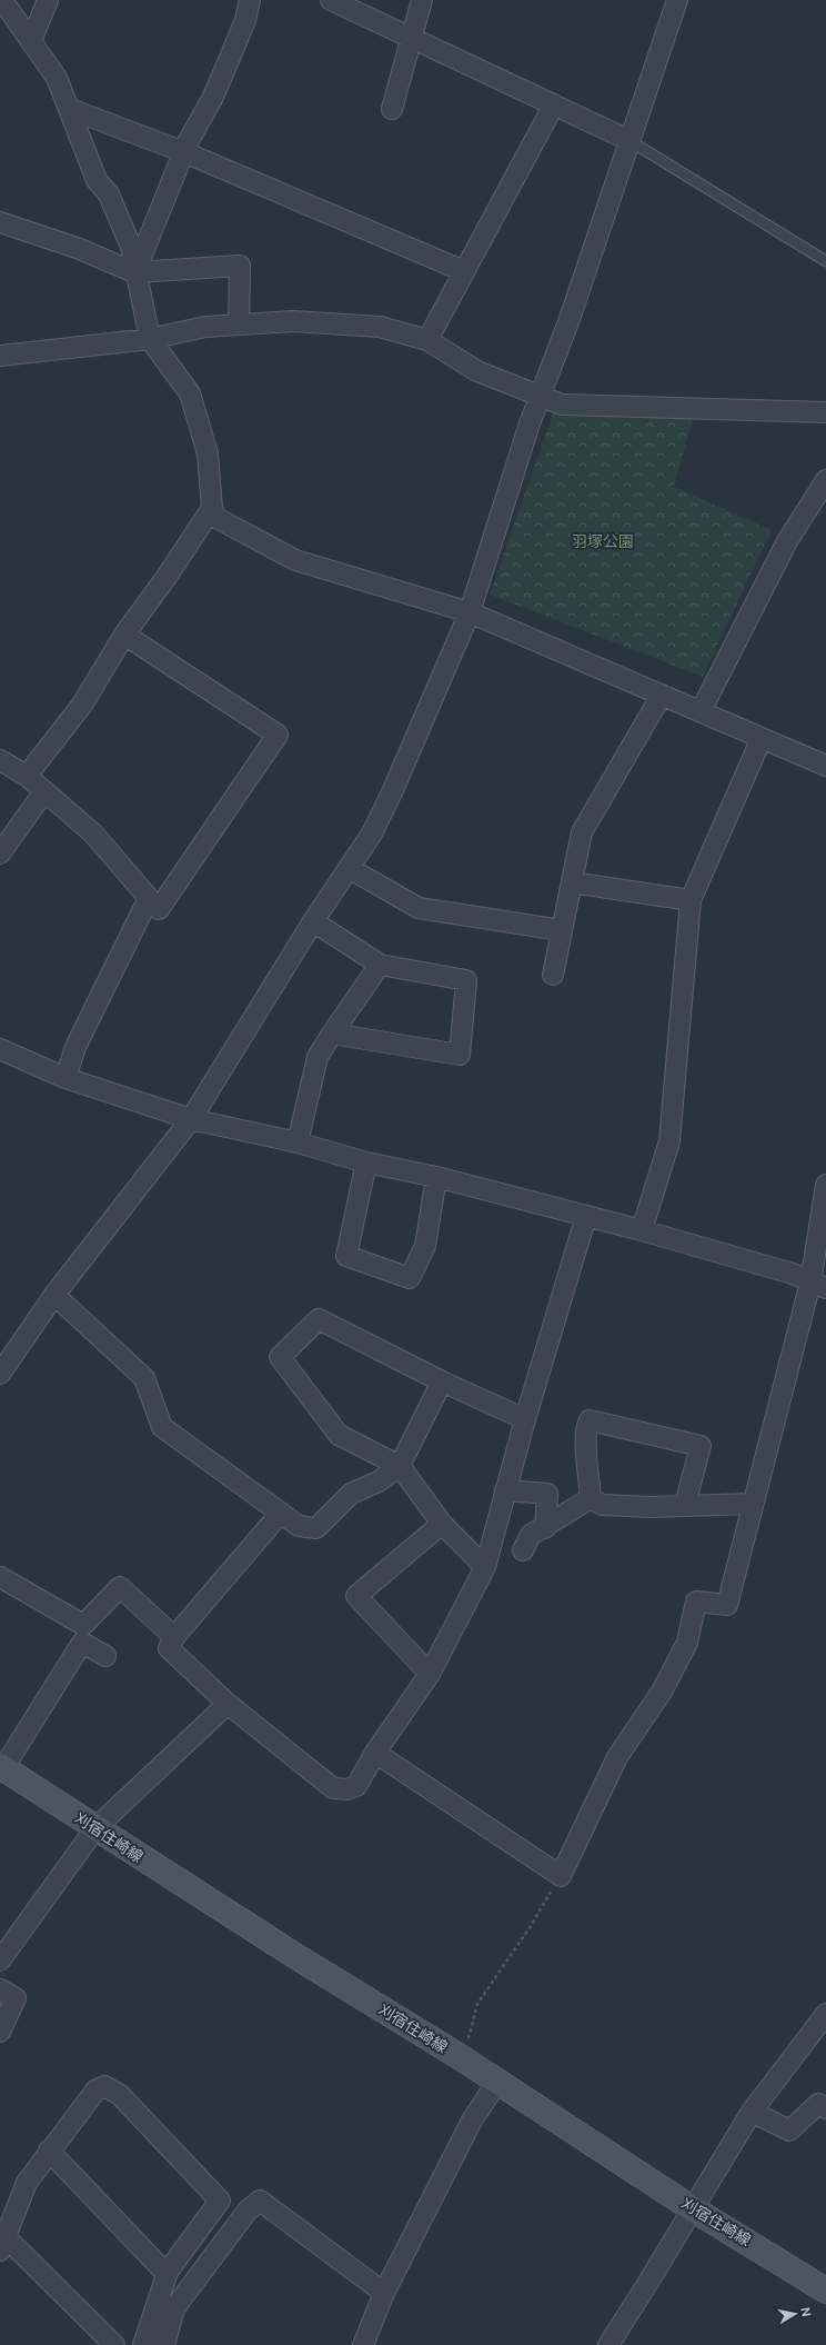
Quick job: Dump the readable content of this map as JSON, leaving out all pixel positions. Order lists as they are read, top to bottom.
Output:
{
  "streets": {
    "main road": ["刈宿住崎線"]
  },
  "parks": ["羽塚公園"],
  "north": "right"
}
